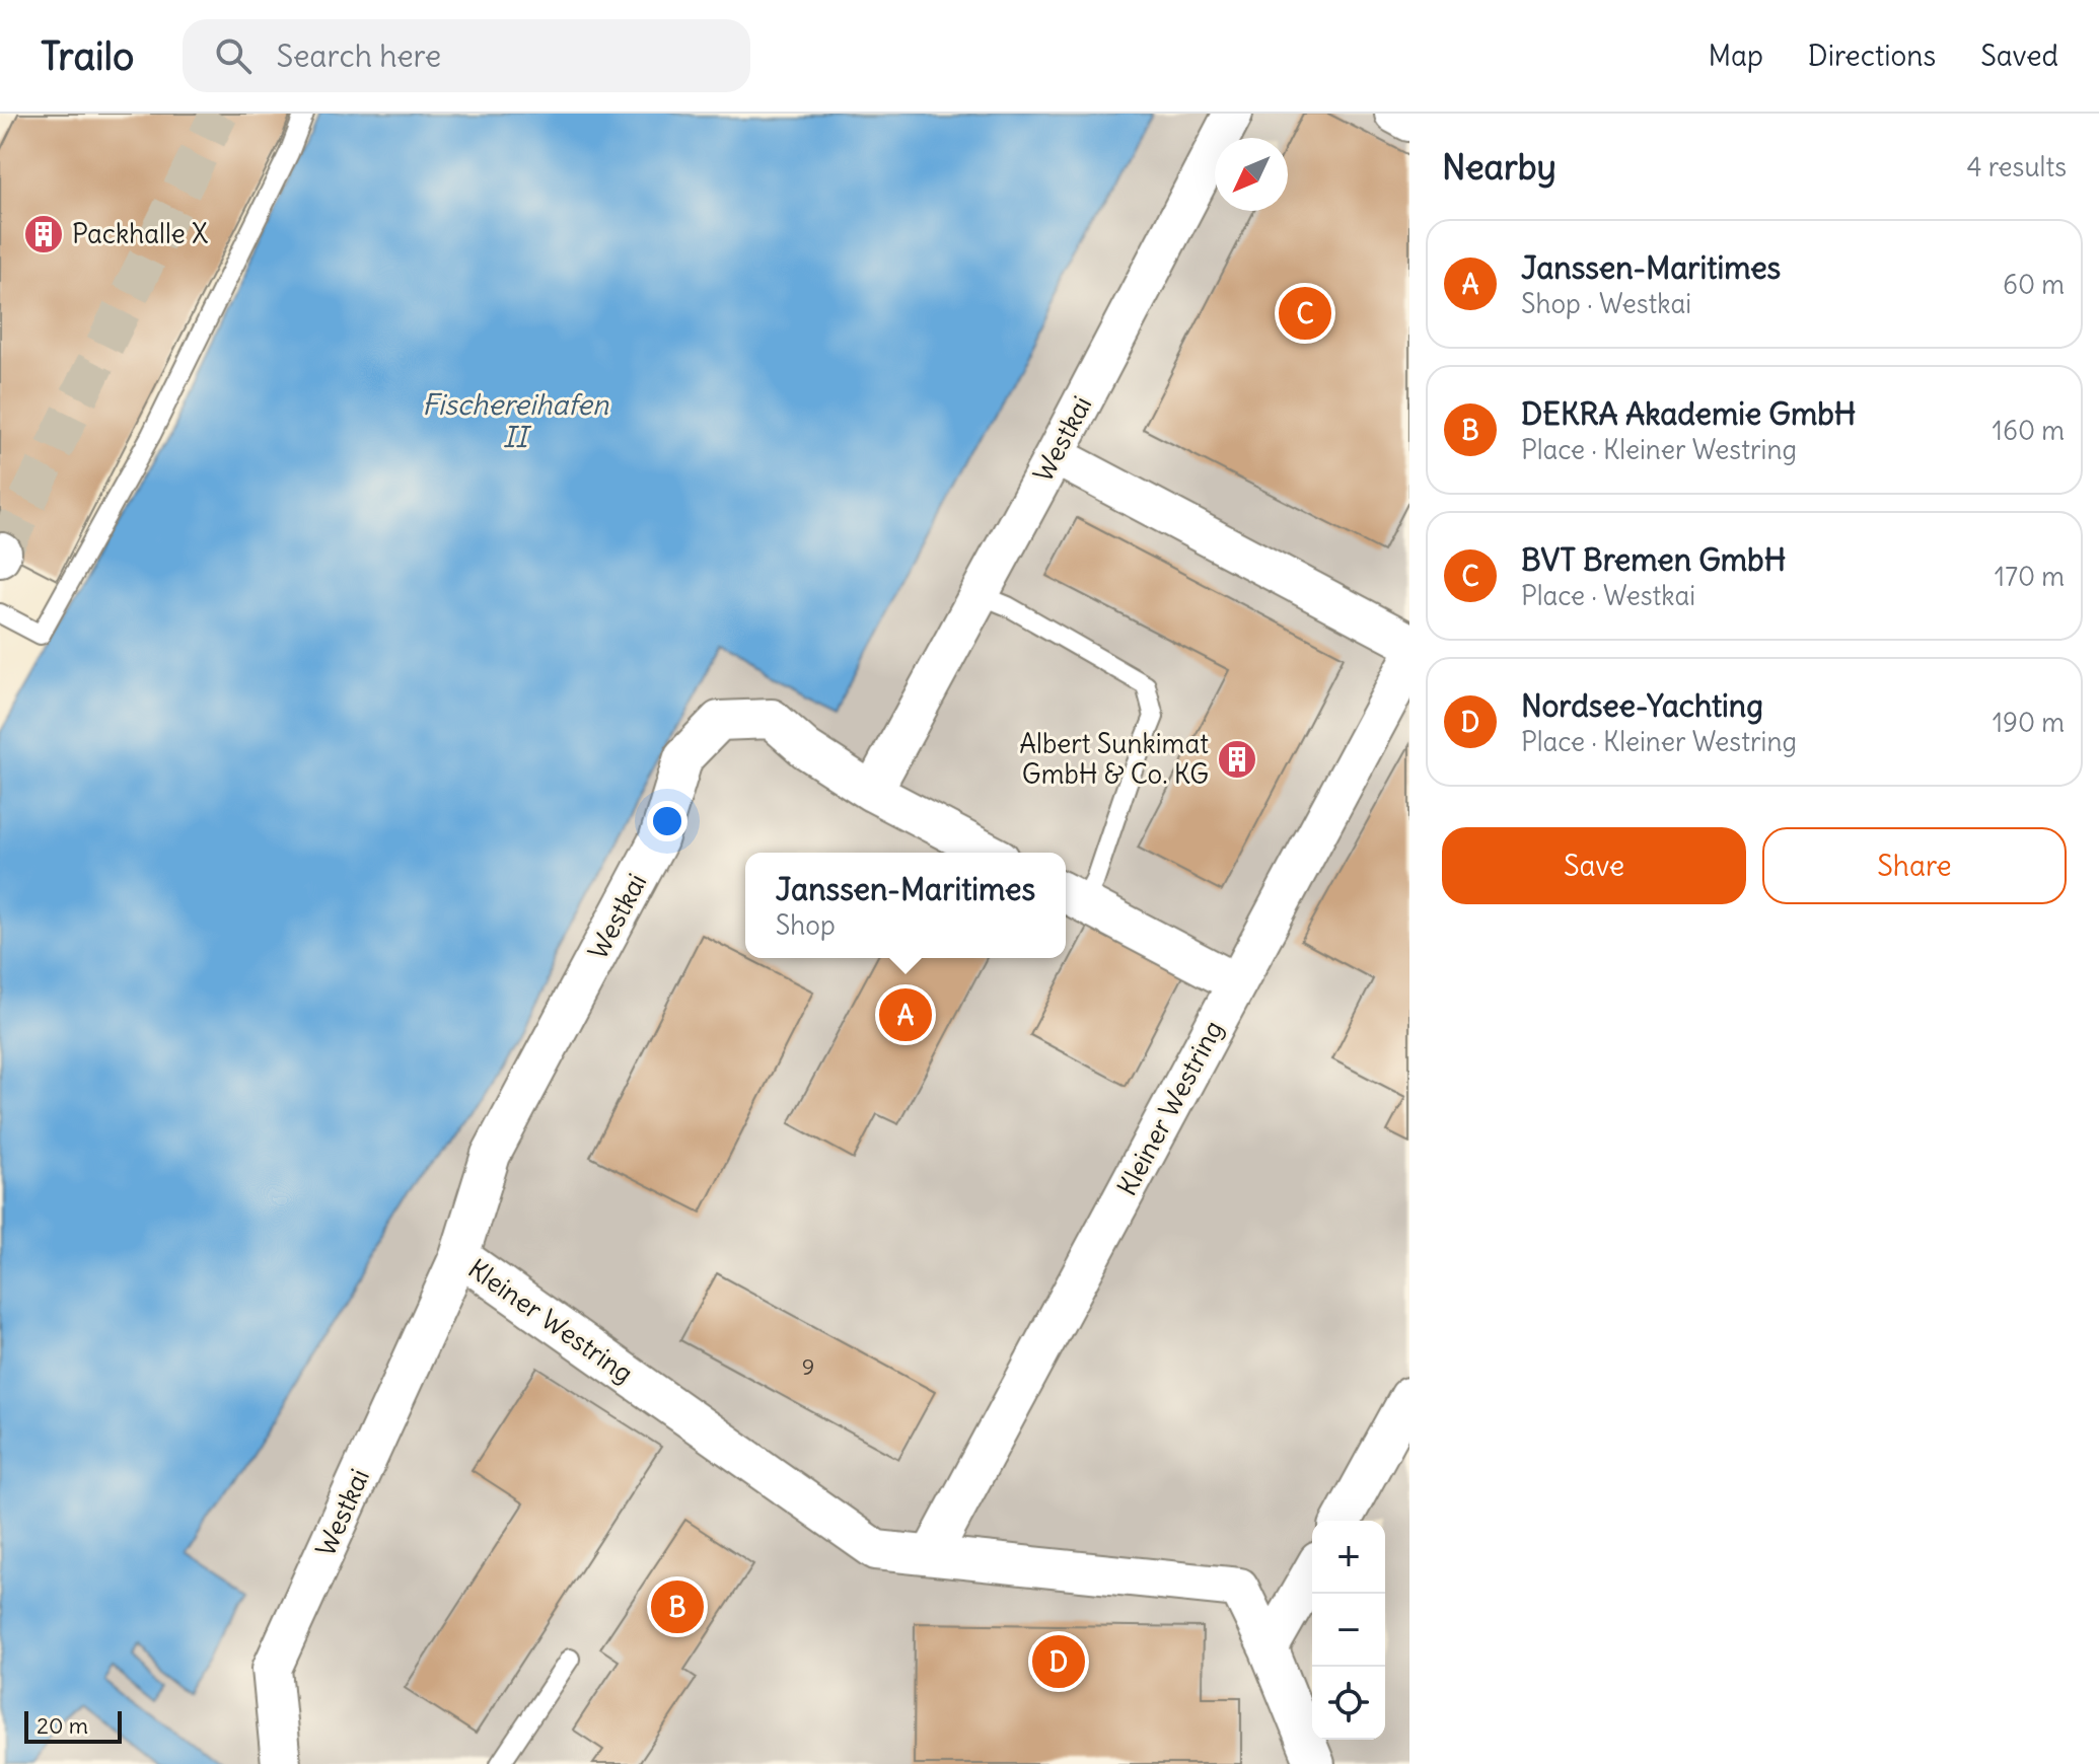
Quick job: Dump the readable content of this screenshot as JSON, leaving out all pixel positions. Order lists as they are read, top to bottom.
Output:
{
  "streets": {
    "street": ["Westkai", "Kleiner Westring"]
  },
  "crossings": [
    ["Westkai", "Kleiner Westring"]
  ],
  "water": ["Fischereihafen II"],
  "places": {
    "building": ["Packhalle X", "Albert Sunkimat GmbH & Co. KG"]
  },
  "house_numbers": ["9"],
  "scale_bar": "20 m",
  "north": "bottom left",
  "page": {
    "header": "Trailo",
    "search": "Search here",
    "nav": ["Map", "Directions", "Saved"],
    "heading": ["Nearby", "4 results"],
    "list": [
      {
        "mark": "A",
        "name": "Janssen-Maritimes",
        "note": "Shop · Westkai",
        "value": "60 m"
      },
      {
        "mark": "B",
        "name": "DEKRA Akademie GmbH",
        "note": "Place · Kleiner Westring",
        "value": "160 m"
      },
      {
        "mark": "C",
        "name": "BVT Bremen GmbH",
        "note": "Place · Westkai",
        "value": "170 m"
      },
      {
        "mark": "D",
        "name": "Nordsee-Yachting",
        "note": "Place · Kleiner Westring",
        "value": "190 m"
      }
    ],
    "pins": [
      "C",
      "A",
      "B",
      "D"
    ],
    "buttons": ["Save", "Share"],
    "popup": ["Janssen-Maritimes", "Shop"],
    "map_buttons": ["+", "−"],
    "scale": "20 m"
  }
}
